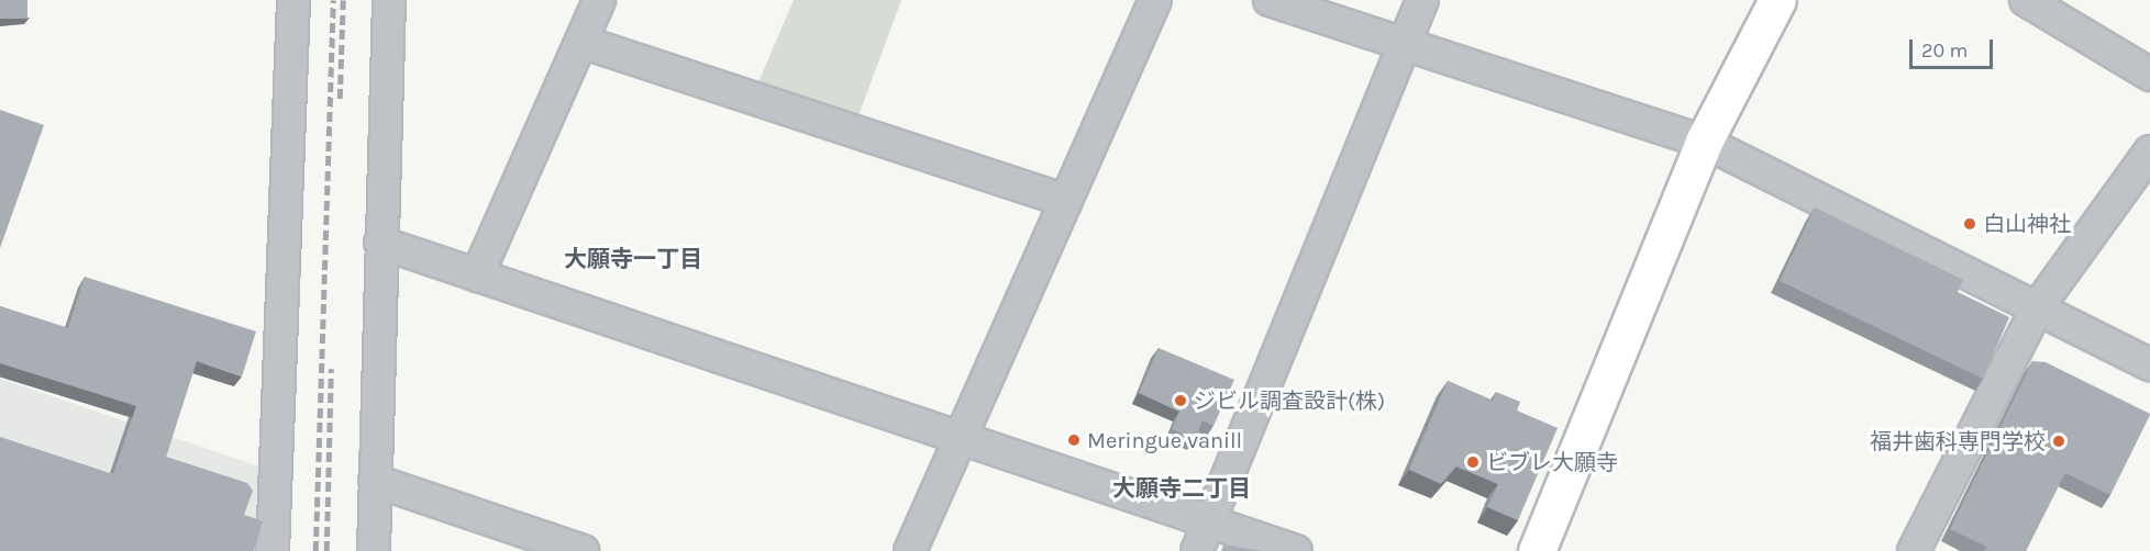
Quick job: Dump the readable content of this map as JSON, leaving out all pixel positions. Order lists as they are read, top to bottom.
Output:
{
  "districts": ["大願寺一丁目", "大願寺二丁目"],
  "places": [
    "白山神社",
    "ジビル調査設計(株)",
    "Meringue vanill",
    "福井歯科専門学校",
    "ビブレ大願寺"
  ],
  "scale_bar": "20 m"
}
